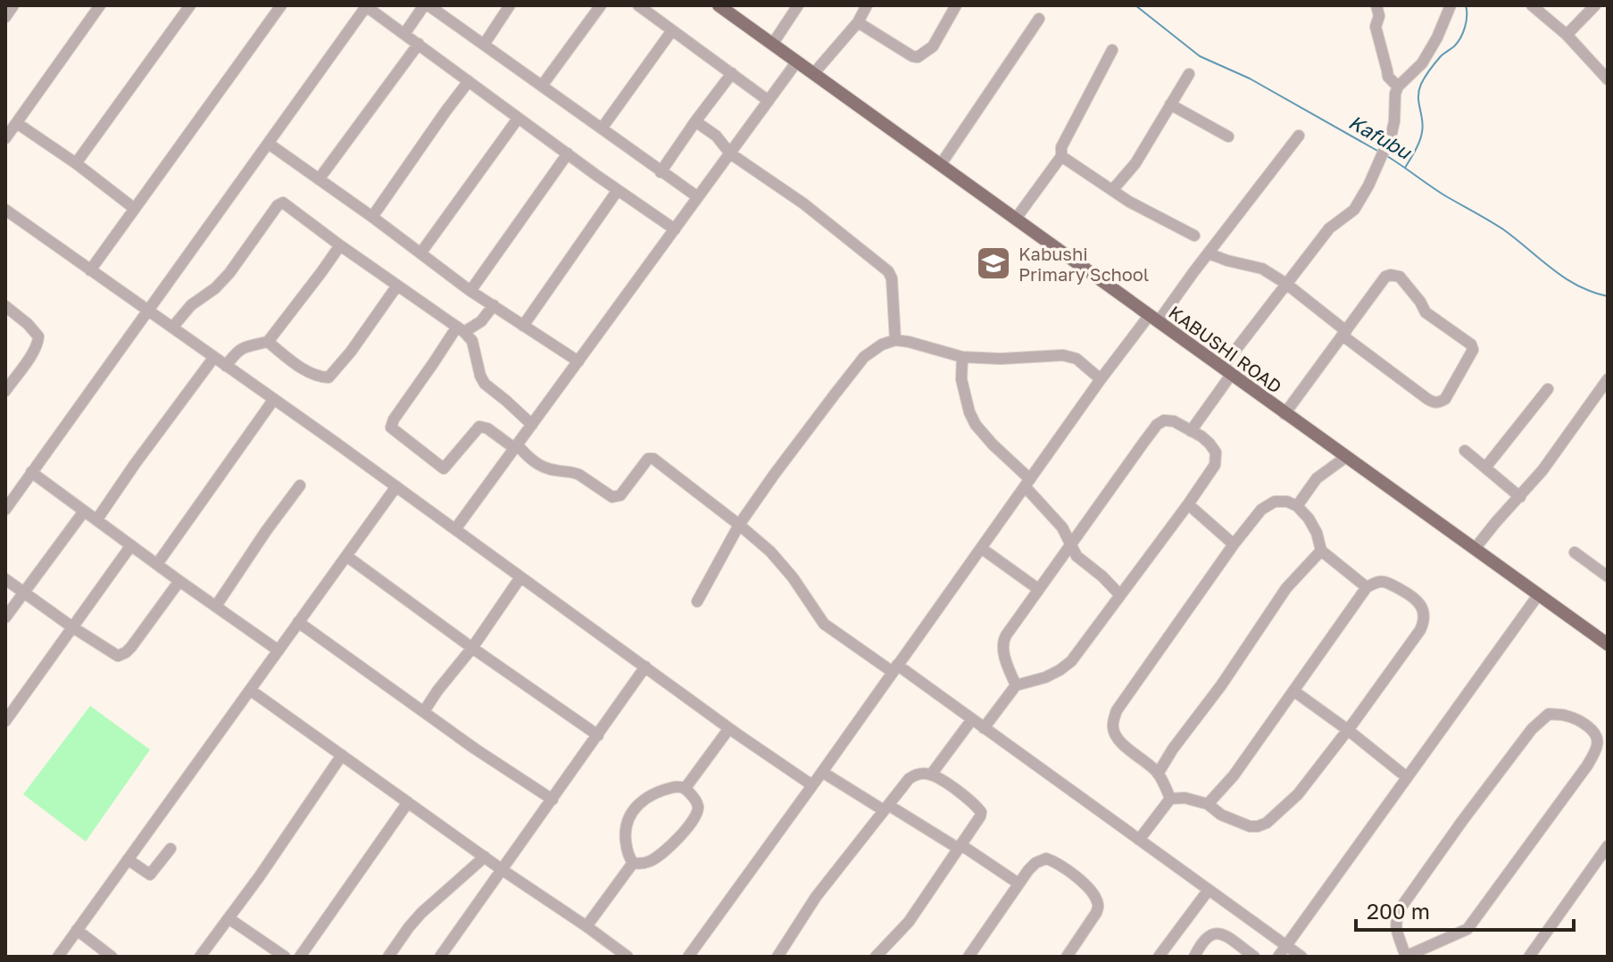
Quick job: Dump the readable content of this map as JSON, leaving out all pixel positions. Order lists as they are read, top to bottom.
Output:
{
  "streets": {
    "main road": ["KABUSHI ROAD"]
  },
  "water": ["Kafubu"],
  "places": {
    "school or university": ["Kabushi Primary School"]
  },
  "scale_bar": "200 m"
}
